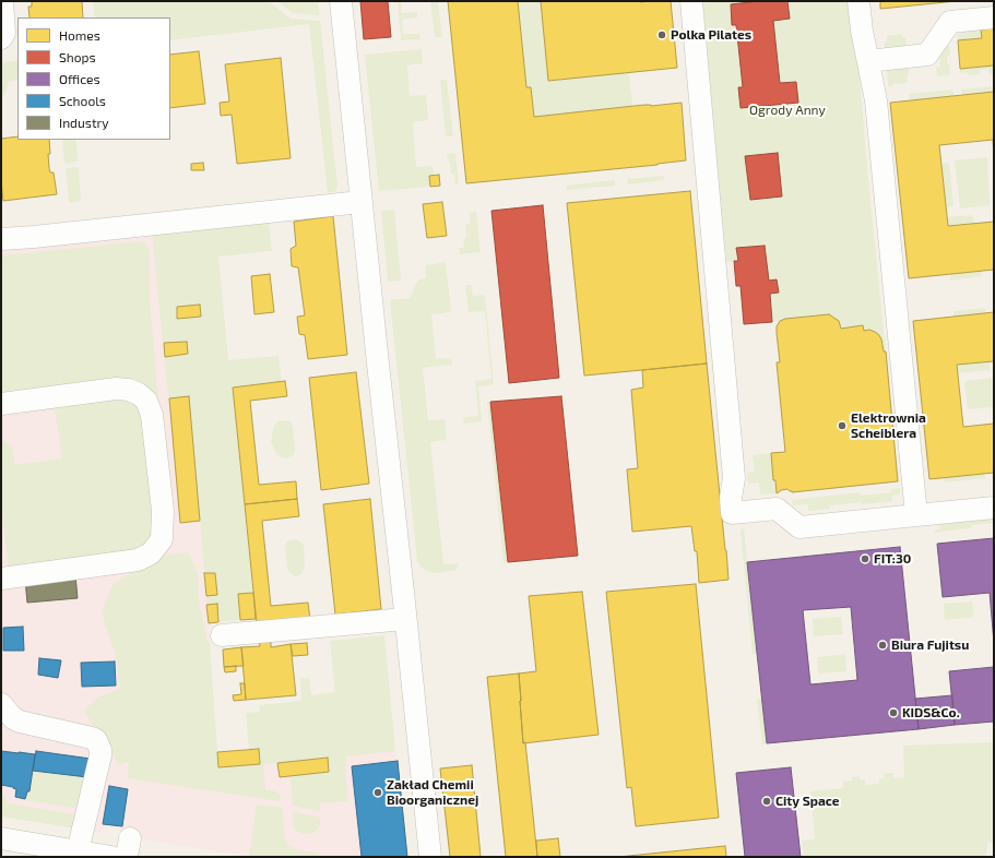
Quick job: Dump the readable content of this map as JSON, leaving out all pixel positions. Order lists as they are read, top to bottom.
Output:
{
  "parks": ["Ogrody Anny"],
  "places": [
    "Polka Pilates",
    "Elektrownia Scheiblera",
    "FIT:30",
    "Biura Fujitsu",
    "KIDS&Co.",
    "Zakład Chemii Bioorganicznej",
    "City Space"
  ],
  "legend": [
    "Homes",
    "Shops",
    "Offices",
    "Schools",
    "Industry"
  ]
}
